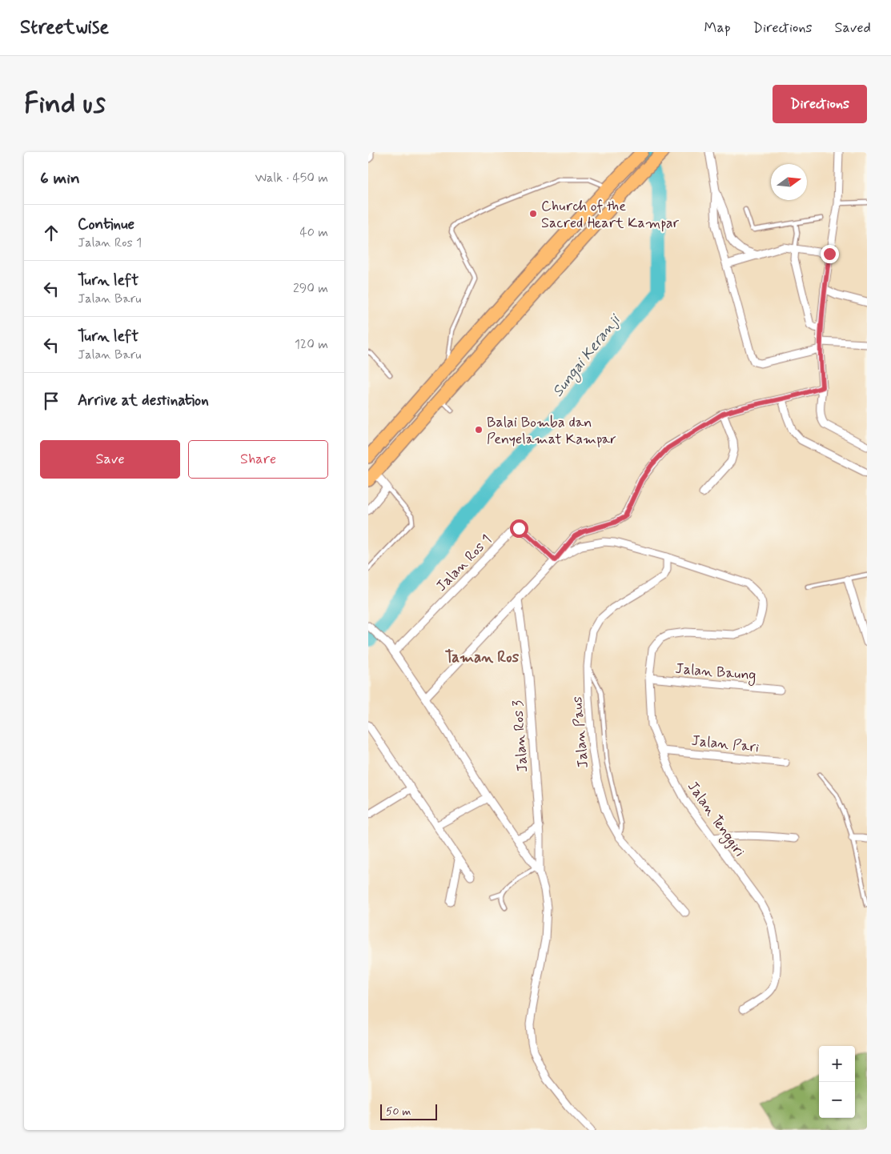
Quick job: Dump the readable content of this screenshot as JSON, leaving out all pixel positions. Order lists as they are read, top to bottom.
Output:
{
  "streets": {
    "street": [
      "Jalan Ros 1",
      "Jalan Baung",
      "Jalan Paus",
      "Jalan Ros 3",
      "Jalan Pari",
      "Jalan Tenggiri"
    ]
  },
  "crossings": [
    ["Jalan Ros 1", "Jalan Tenggiri"],
    ["Jalan Baung", "Jalan Tenggiri"],
    ["Jalan Paus", "Jalan Tenggiri"],
    ["Jalan Pari", "Jalan Tenggiri"]
  ],
  "districts": ["Taman Ros"],
  "water": ["Sungai Keranji"],
  "places": ["Church of the Sacred Heart Kampar", "Balai Bomba dan Penyelamat Kampar"],
  "scale_bar": "50 m",
  "north": "right",
  "page": {
    "header": "Streetwise",
    "nav": ["Map", "Directions", "Saved"],
    "buttons": [
      "Directions",
      ["Save", "Share"]
    ],
    "title": "Find us",
    "heading": ["6 min", "Walk · 450 m"],
    "list": [
      ["Continue", "Jalan Ros 1", "40 m"],
      ["Turn left", "Jalan Baru", "290 m"],
      ["Turn left", "Jalan Baru", "120 m"],
      "Arrive at destination"
    ],
    "map_buttons": ["+", "−"],
    "scale": "50 m"
  }
}
